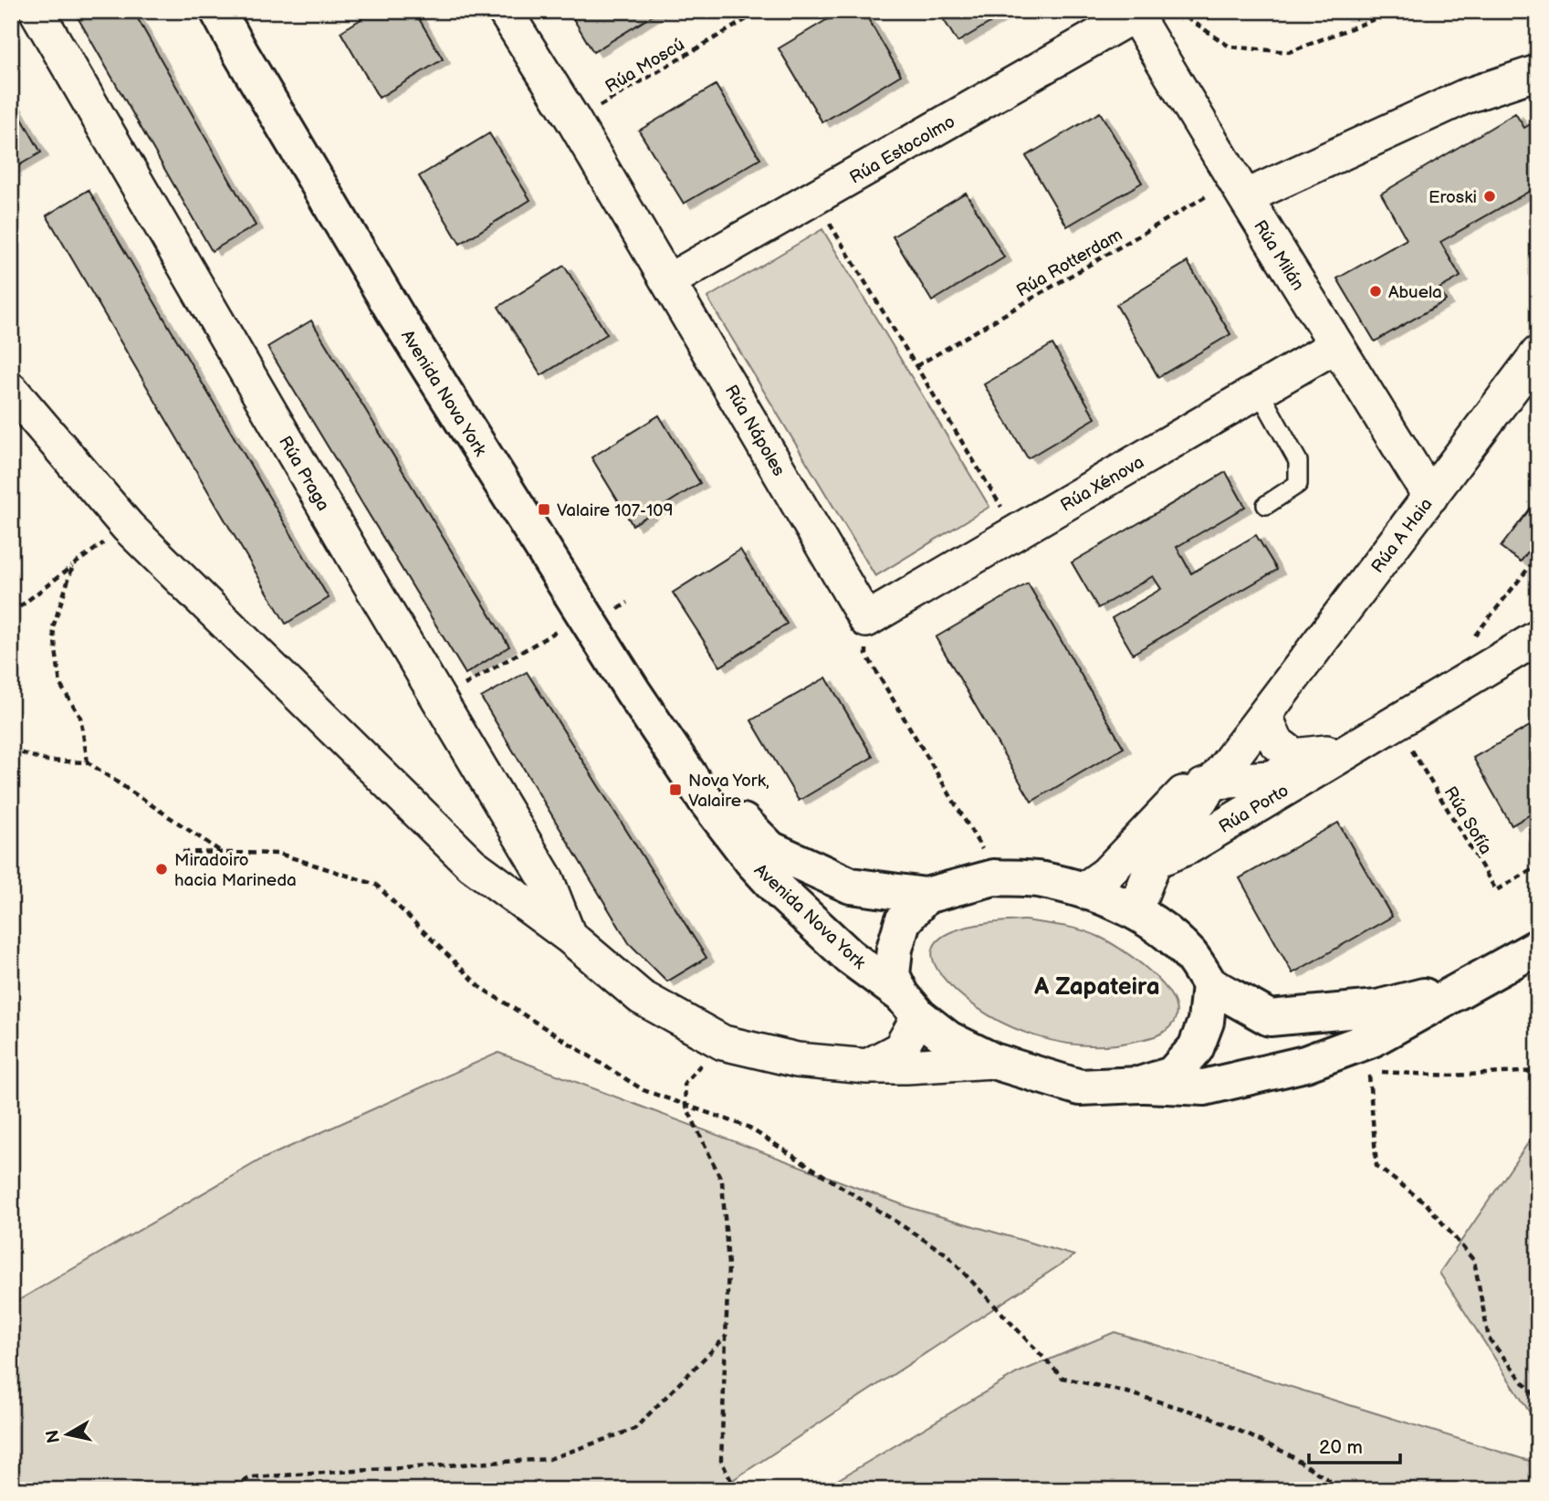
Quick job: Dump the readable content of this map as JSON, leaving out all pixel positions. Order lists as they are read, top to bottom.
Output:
{
  "streets": {
    "street": [
      "Rúa Estocolmo",
      "Rúa Milán",
      "Avenida Nova York",
      "Rúa Nápoles",
      "Rúa Praga",
      "Rúa Xénova",
      "Rúa A Haia",
      "Rúa Porto"
    ],
    "path": ["Rúa Moscú", "Rúa Rotterdam", "Rúa Sofía"]
  },
  "crossings": [
    ["Rúa Moscú", "Rúa Nápoles"],
    ["Rúa Estocolmo", "Rúa Milán"],
    ["Rúa Estocolmo", "Rúa Nápoles"],
    ["Rúa Milán", "Rúa Rotterdam"],
    ["Rúa Milán", "Rúa Xénova"],
    ["Rúa Milán", "Rúa A Haia"],
    ["Rúa Nápoles", "Rúa Xénova"],
    ["Rúa A Haia", "Rúa Porto"],
    ["Rúa Porto", "Rúa Sofía"]
  ],
  "districts": ["A Zapateira"],
  "places": {
    "other": ["Eroski", "Abuela", "Miradoiro hacia Marineda"],
    "transit": ["Valaire 107-109", "Nova York, Valaire"]
  },
  "scale_bar": "20 m",
  "north": "left"
}
